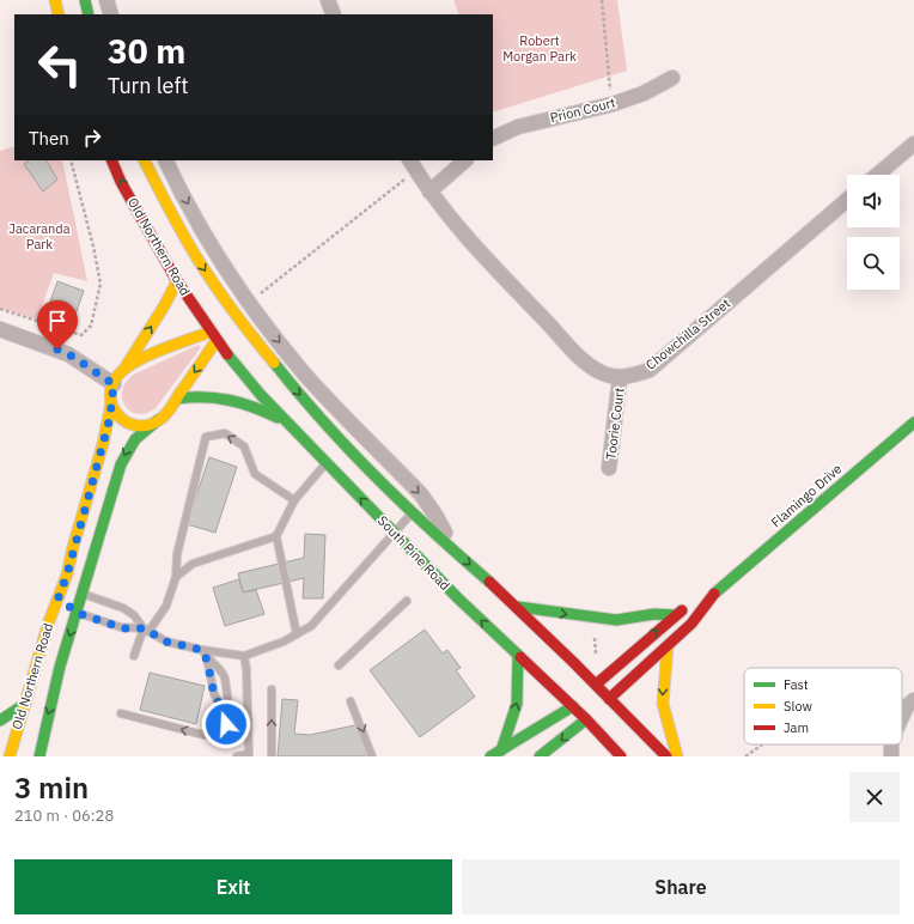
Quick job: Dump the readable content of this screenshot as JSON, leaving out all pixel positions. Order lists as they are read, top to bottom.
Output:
{
  "streets": {
    "main road": ["Old Northern Road", "Flamingo Drive", "South Pine Road"],
    "street": ["Prion Court", "Chowchilla Street", "Toorie Court"]
  },
  "crossings": [
    ["Old Northern Road", "South Pine Road"],
    ["Chowchilla Street", "Toorie Court"],
    ["Flamingo Drive", "South Pine Road"]
  ],
  "parks": ["Robert Morgan Park", "Jacaranda Park"],
  "legend": ["Fast", "Slow", "Jam"],
  "page": {
    "turn": ["30 m", "Turn left"],
    "then": "Then",
    "heading": ["3 min", "210 m · 06:28"],
    "buttons": ["Exit", "Share"]
  }
}
